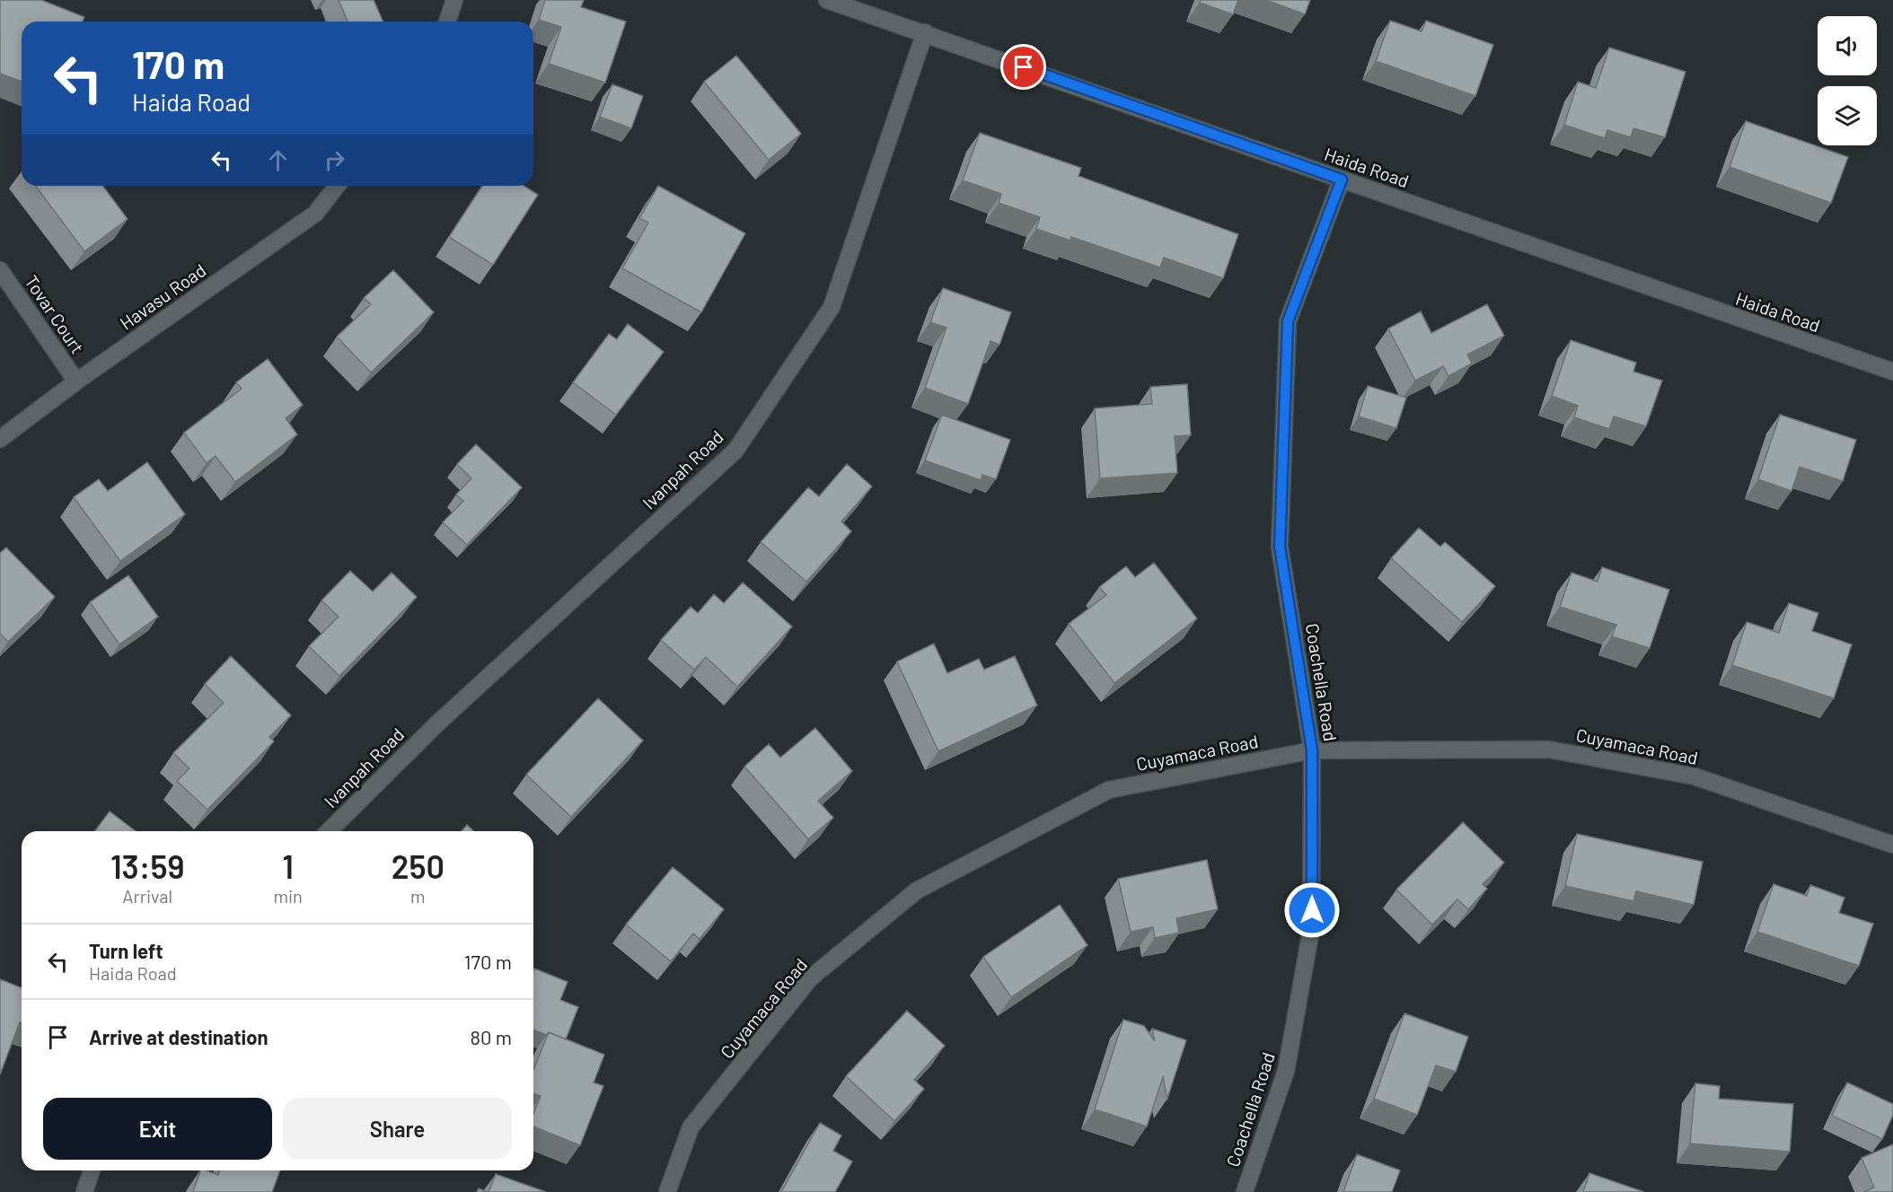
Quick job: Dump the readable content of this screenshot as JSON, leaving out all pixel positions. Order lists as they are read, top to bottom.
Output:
{
  "streets": {
    "street": [
      "Haida Road",
      "Havasu Road",
      "Tovar Court",
      "Ivanpah Road",
      "Coachella Road",
      "Cuyamaca Road"
    ]
  },
  "crossings": [
    ["Haida Road", "Ivanpah Road"],
    ["Haida Road", "Coachella Road"],
    ["Havasu Road", "Tovar Court"],
    ["Coachella Road", "Cuyamaca Road"]
  ],
  "page": {
    "turn": ["170 m", "Haida Road"],
    "eta": [
      "13:59",
      "Arrival",
      "1",
      "min",
      "250",
      "m"
    ],
    "list": [
      {
        "name": "Turn left",
        "note": "Haida Road",
        "value": "170 m"
      },
      {
        "name": "Arrive at destination",
        "value": "80 m"
      }
    ],
    "buttons": ["Exit", "Share"]
  }
}
